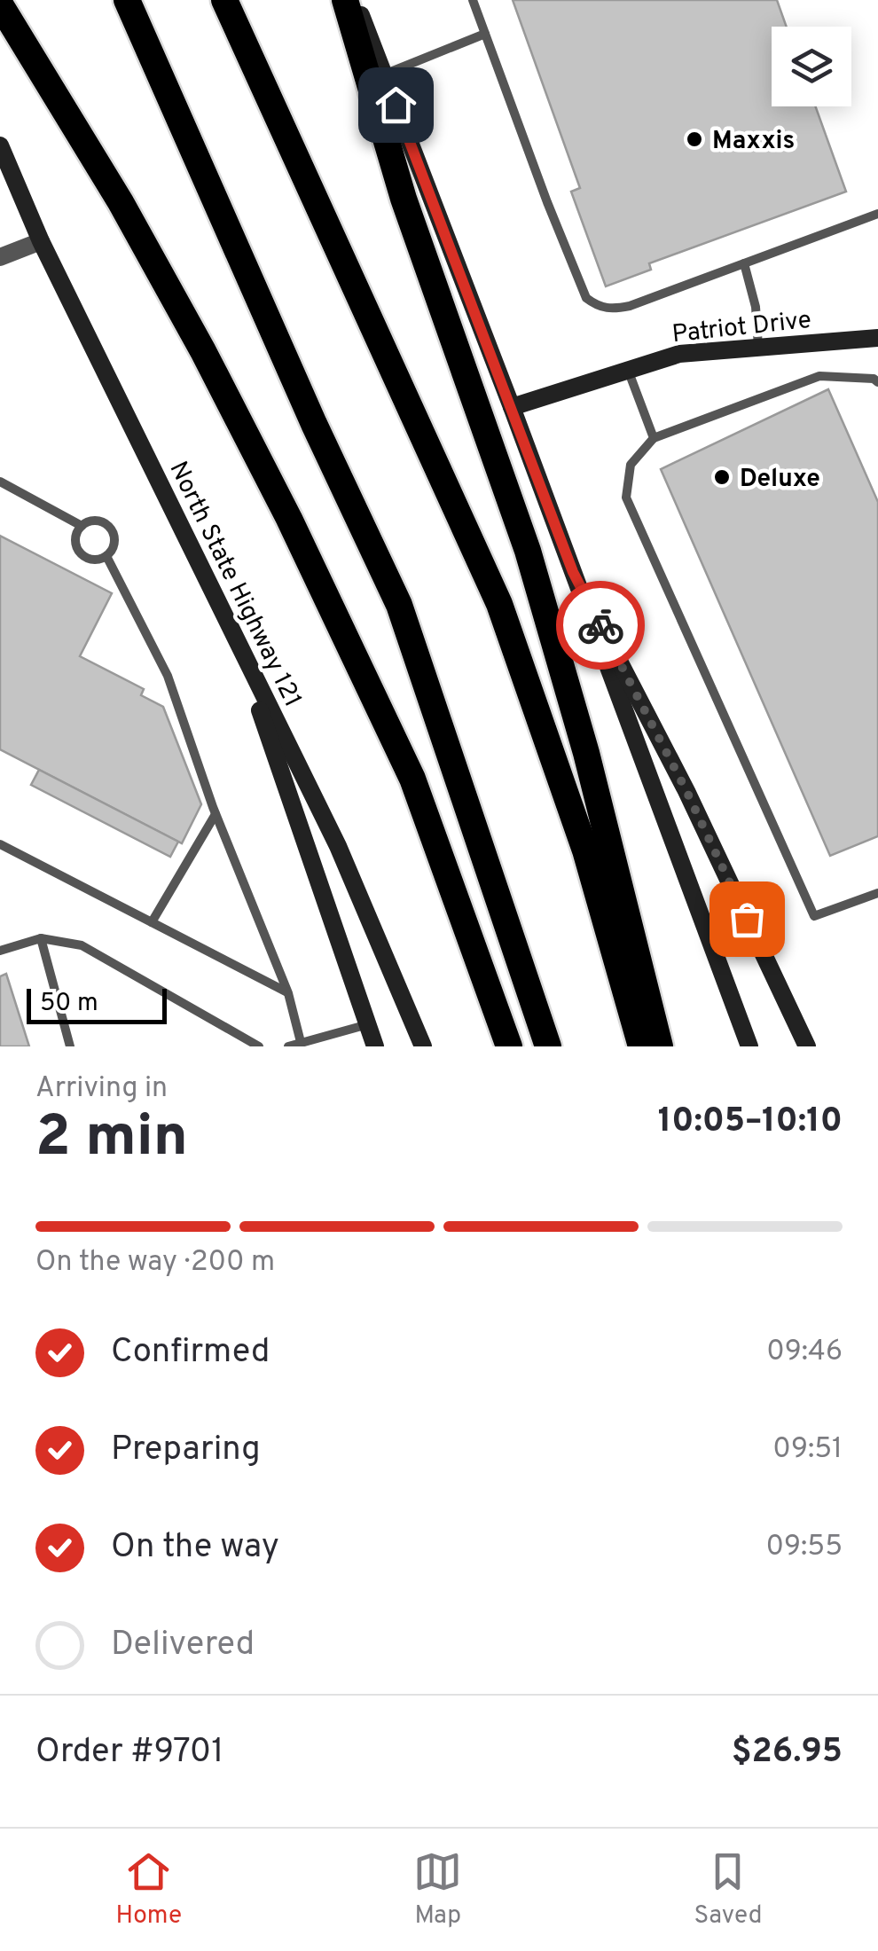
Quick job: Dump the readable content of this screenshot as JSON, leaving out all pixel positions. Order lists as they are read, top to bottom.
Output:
{
  "streets": {
    "main road": ["Patriot Drive", "North State Highway 121"]
  },
  "places": ["Maxxis", "Deluxe"],
  "scale_bar": "50 m",
  "page": {
    "scale": "50 m",
    "heading": ["2 min", "Arriving in", "10:05–10:10"],
    "panel": ["Order #9701", "$26.95"],
    "bar": "On the way · 200 m",
    "list": [
      ["Confirmed", "09:46"],
      ["Preparing", "09:51"],
      ["On the way", "09:55"],
      "Delivered"
    ],
    "tabs": ["Home", "Map", "Saved"]
  }
}
